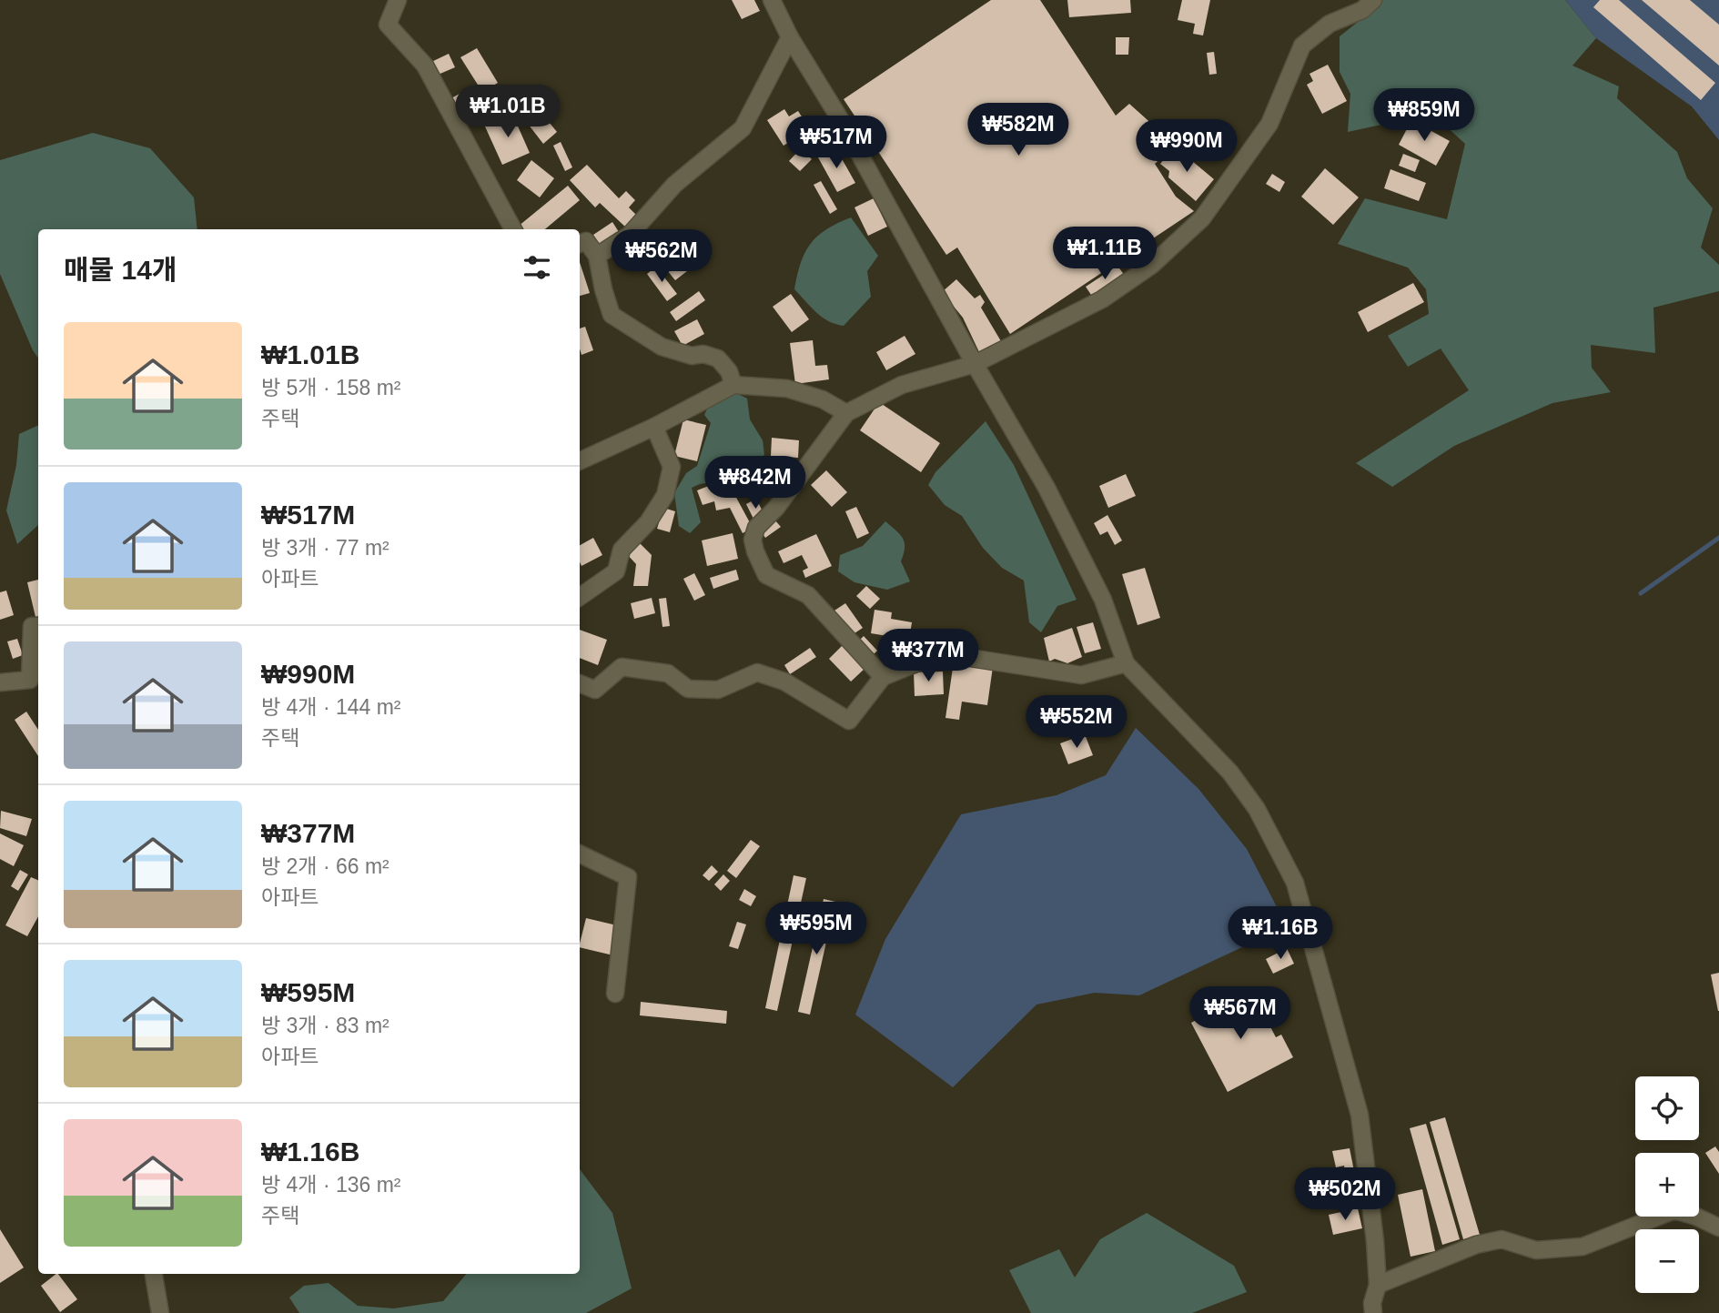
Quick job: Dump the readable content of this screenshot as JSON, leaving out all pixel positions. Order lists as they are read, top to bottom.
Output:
{
  "page": {
    "price": [
      "₩1.01B",
      "₩859M",
      "₩582M",
      "₩517M",
      "₩990M",
      "₩1.11B",
      "₩562M",
      "₩842M",
      "₩377M",
      "₩552M",
      "₩595M",
      "₩1.16B",
      "₩567M",
      "₩502M"
    ],
    "heading": "매물 14개",
    "list": [
      {
        "name": "₩1.01B",
        "note": "방 5개 · 158 m² · 주택"
      },
      {
        "name": "₩517M",
        "note": "방 3개 · 77 m² · 아파트"
      },
      {
        "name": "₩990M",
        "note": "방 4개 · 144 m² · 주택"
      },
      {
        "name": "₩377M",
        "note": "방 2개 · 66 m² · 아파트"
      },
      {
        "name": "₩595M",
        "note": "방 3개 · 83 m² · 아파트"
      },
      {
        "name": "₩1.16B",
        "note": "방 4개 · 136 m² · 주택"
      }
    ],
    "map_buttons": ["+", "−"]
  }
}
